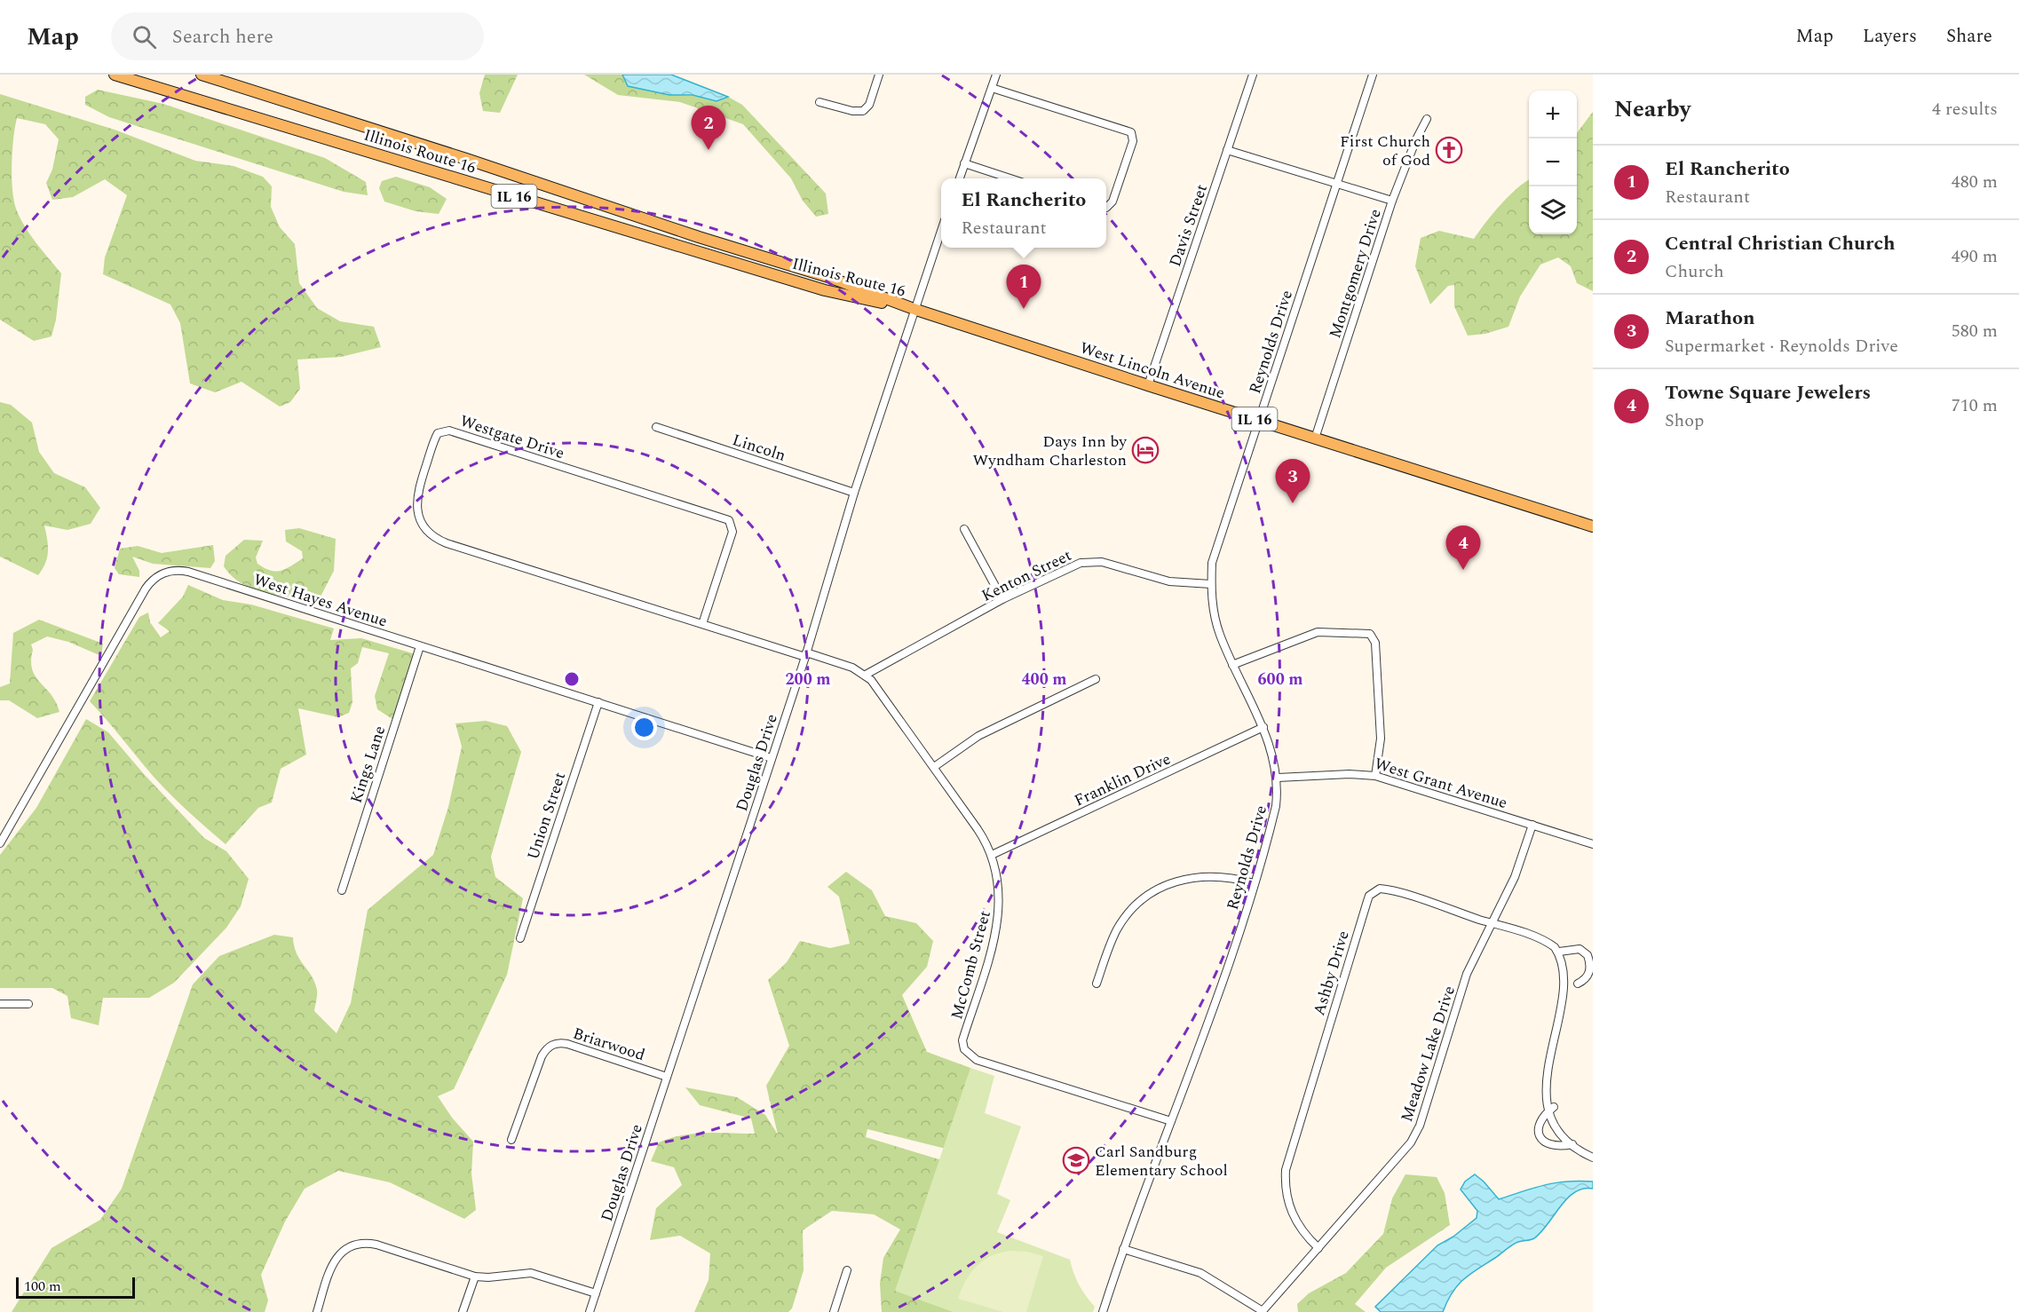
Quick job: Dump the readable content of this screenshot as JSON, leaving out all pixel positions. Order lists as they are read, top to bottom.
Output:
{
  "streets": {
    "main road": ["Illinois Route 16", "IL 16", "West Lincoln Avenue"],
    "street": [
      "Davis Street",
      "Montgomery Drive",
      "Reynolds Drive",
      "Westgate Drive",
      "Lincoln",
      "Kenton Street",
      "West Hayes Avenue",
      "Douglas Drive",
      "Kings Lane",
      "Franklin Drive",
      "West Grant Avenue",
      "Union Street",
      "McComb Street",
      "Ashby Drive",
      "Briarwood",
      "Meadow Lake Drive"
    ]
  },
  "crossings": [
    ["Illinois Route 16", "West Lincoln Avenue"],
    ["Illinois Route 16", "Douglas Drive"],
    ["Davis Street", "West Lincoln Avenue"],
    ["Montgomery Drive", "West Lincoln Avenue"],
    ["Reynolds Drive", "West Lincoln Avenue"],
    ["Reynolds Drive", "Kenton Street"],
    ["Reynolds Drive", "Franklin Drive"],
    ["Reynolds Drive", "West Grant Avenue"],
    ["Reynolds Drive", "McComb Street"],
    ["West Lincoln Avenue", "Douglas Drive"],
    ["Westgate Drive", "Douglas Drive"],
    ["Westgate Drive", "McComb Street"],
    ["Lincoln", "Douglas Drive"],
    ["Kenton Street", "McComb Street"],
    ["West Hayes Avenue", "Douglas Drive"],
    ["West Hayes Avenue", "Kings Lane"],
    ["West Hayes Avenue", "Union Street"],
    ["Douglas Drive", "McComb Street"],
    ["Douglas Drive", "Briarwood"],
    ["Franklin Drive", "McComb Street"],
    ["West Grant Avenue", "Meadow Lake Drive"],
    ["Ashby Drive", "Meadow Lake Drive"]
  ],
  "places": {
    "church": ["First Church of God"],
    "hotel": ["Days Inn by Wyndham Charleston"],
    "school or university": ["Carl Sandburg Elementary School"]
  },
  "scale_bar": "100 m",
  "page": {
    "header": "Map",
    "search": "Search here",
    "nav": ["Map", "Layers", "Share"],
    "heading": ["Nearby", "4 results"],
    "map_buttons": ["+", "−"],
    "pins": [
      "2",
      "1",
      "3",
      "4"
    ],
    "list": [
      {
        "mark": "1",
        "name": "El Rancherito",
        "note": "Restaurant",
        "value": "480 m"
      },
      {
        "mark": "2",
        "name": "Central Christian Church",
        "note": "Church",
        "value": "490 m"
      },
      {
        "mark": "3",
        "name": "Marathon",
        "note": "Supermarket · Reynolds Drive",
        "value": "580 m"
      },
      {
        "mark": "4",
        "name": "Towne Square Jewelers",
        "note": "Shop",
        "value": "710 m"
      }
    ],
    "popup": ["El Rancherito", "Restaurant"],
    "scale": "100 m"
  },
  "rings": ["200 m", "400 m", "600 m"]
}
